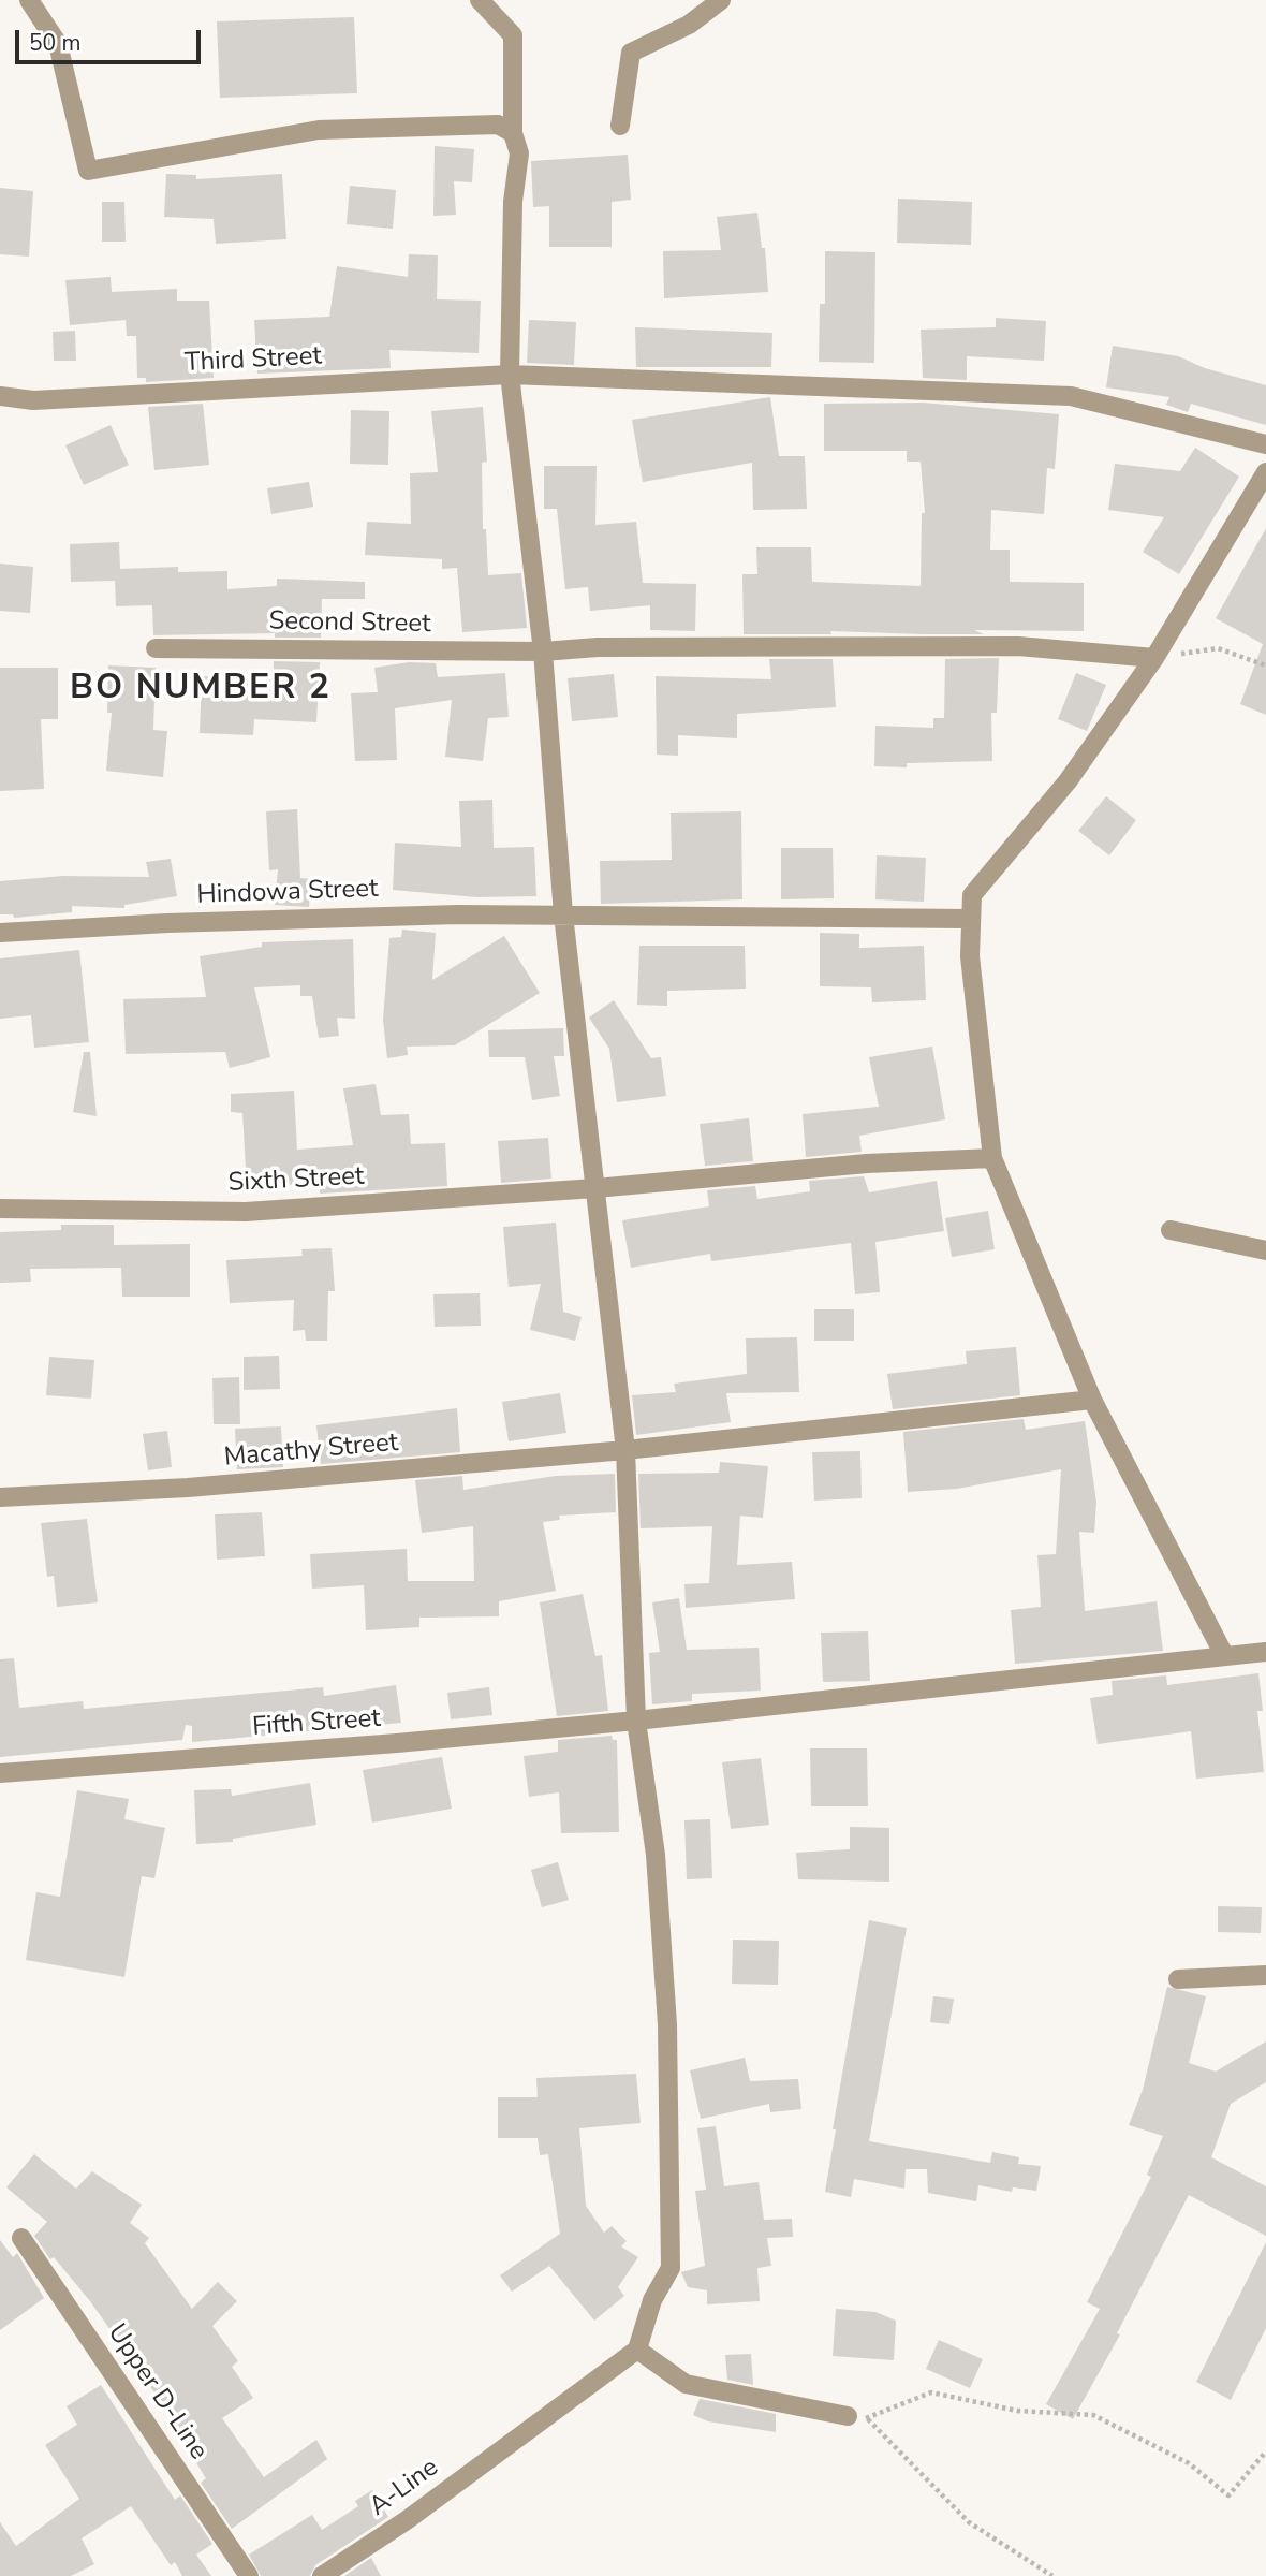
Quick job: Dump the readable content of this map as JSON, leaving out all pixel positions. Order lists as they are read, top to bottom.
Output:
{
  "streets": {
    "street": [
      "Third Street",
      "Second Street",
      "Hindowa Street",
      "Sixth Street",
      "Macathy Street",
      "Fifth Street",
      "Upper D-Line",
      "A-Line"
    ]
  },
  "districts": ["BO NUMBER 2"],
  "scale_bar": "50 m"
}
